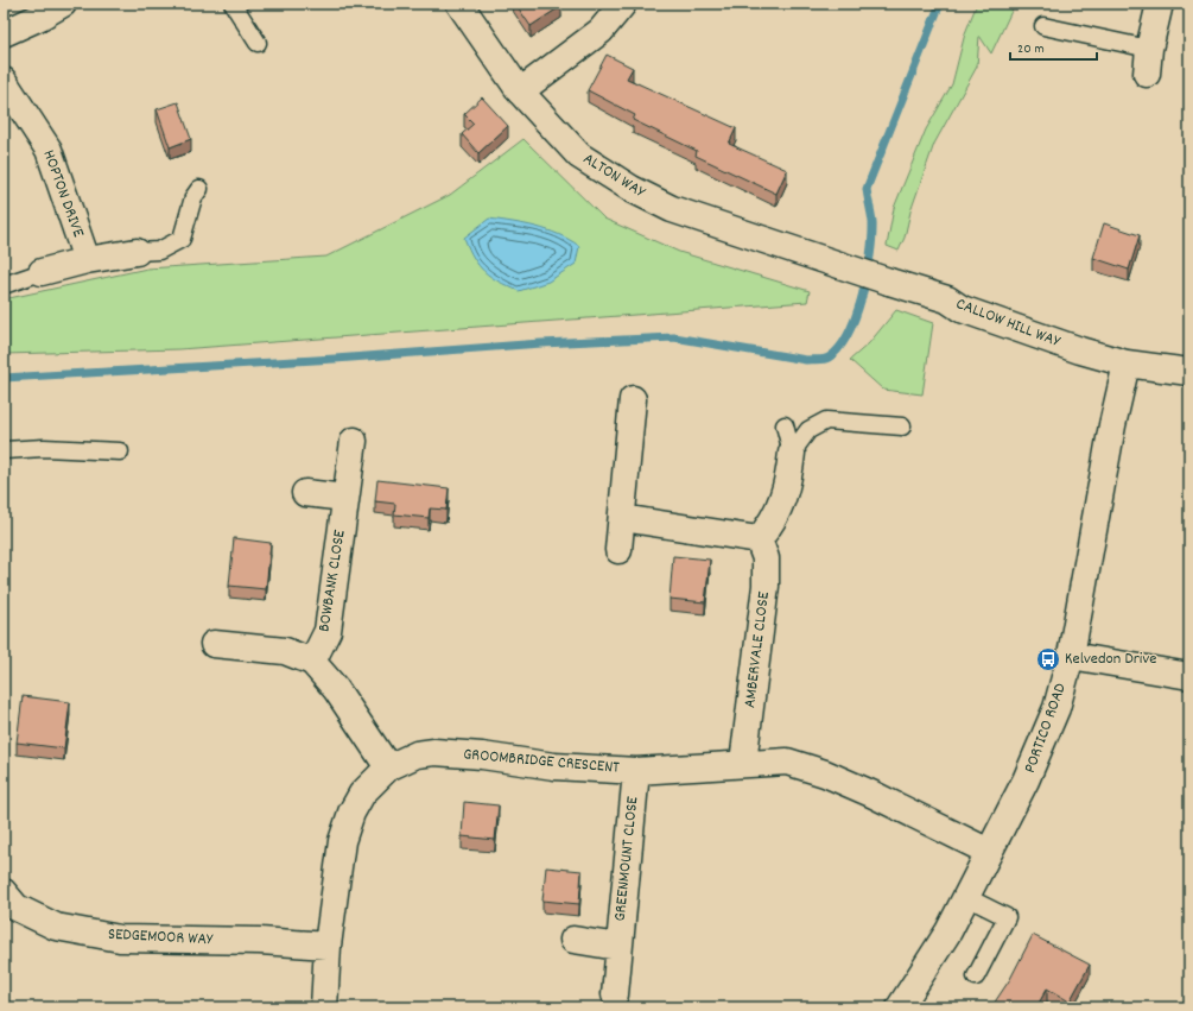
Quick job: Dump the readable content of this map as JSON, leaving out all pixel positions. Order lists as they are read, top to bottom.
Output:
{
  "streets": {
    "street": [
      "ALTON WAY",
      "HOPTON DRIVE",
      "CALLOW HILL WAY",
      "BOWBANK CLOSE",
      "AMBERVALE CLOSE",
      "PORTICO ROAD",
      "GROOMBRIDGE CRESCENT",
      "GREENMOUNT CLOSE",
      "SEDGEMOOR WAY"
    ]
  },
  "crossings": [
    ["ALTON WAY", "CALLOW HILL WAY"],
    ["CALLOW HILL WAY", "PORTICO ROAD"],
    ["AMBERVALE CLOSE", "GROOMBRIDGE CRESCENT"],
    ["PORTICO ROAD", "GROOMBRIDGE CRESCENT"],
    ["GROOMBRIDGE CRESCENT", "GREENMOUNT CLOSE"],
    ["GROOMBRIDGE CRESCENT", "SEDGEMOOR WAY"]
  ],
  "places": {
    "bus stop": ["Kelvedon Drive"]
  },
  "scale_bar": "20 m"
}
